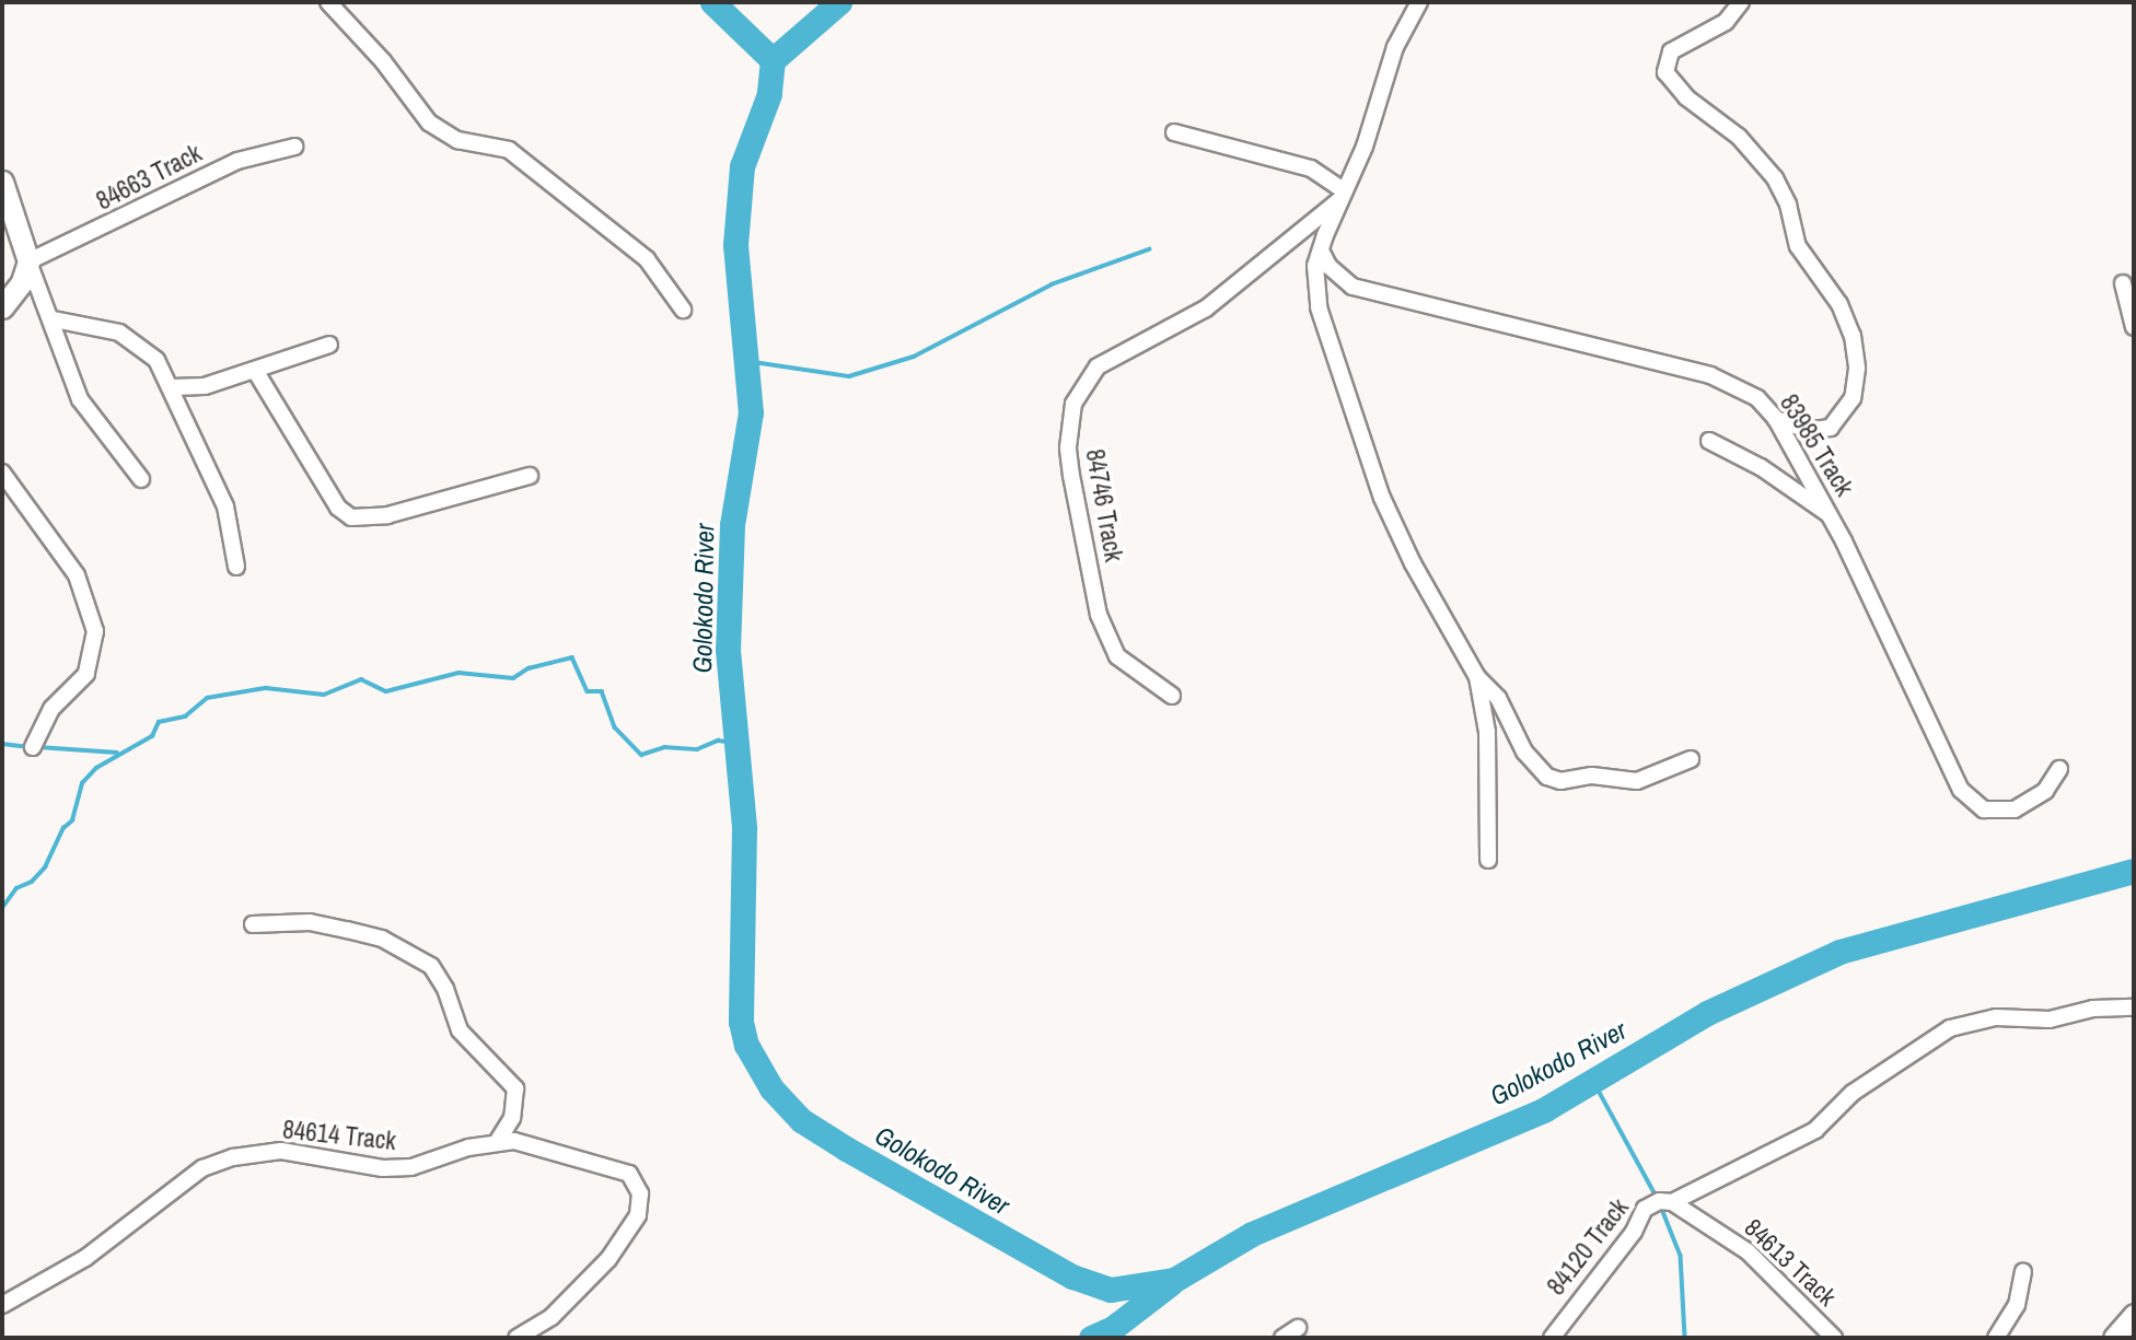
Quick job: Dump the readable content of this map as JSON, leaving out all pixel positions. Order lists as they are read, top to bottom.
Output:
{
  "streets": {
    "street": [
      "84663 Track",
      "83985 Track",
      "84746 Track",
      "84614 Track",
      "84120 Track",
      "84613 Track"
    ]
  },
  "crossings": [
    ["84120 Track", "84613 Track"]
  ],
  "water": ["Golokodo River"]
}
